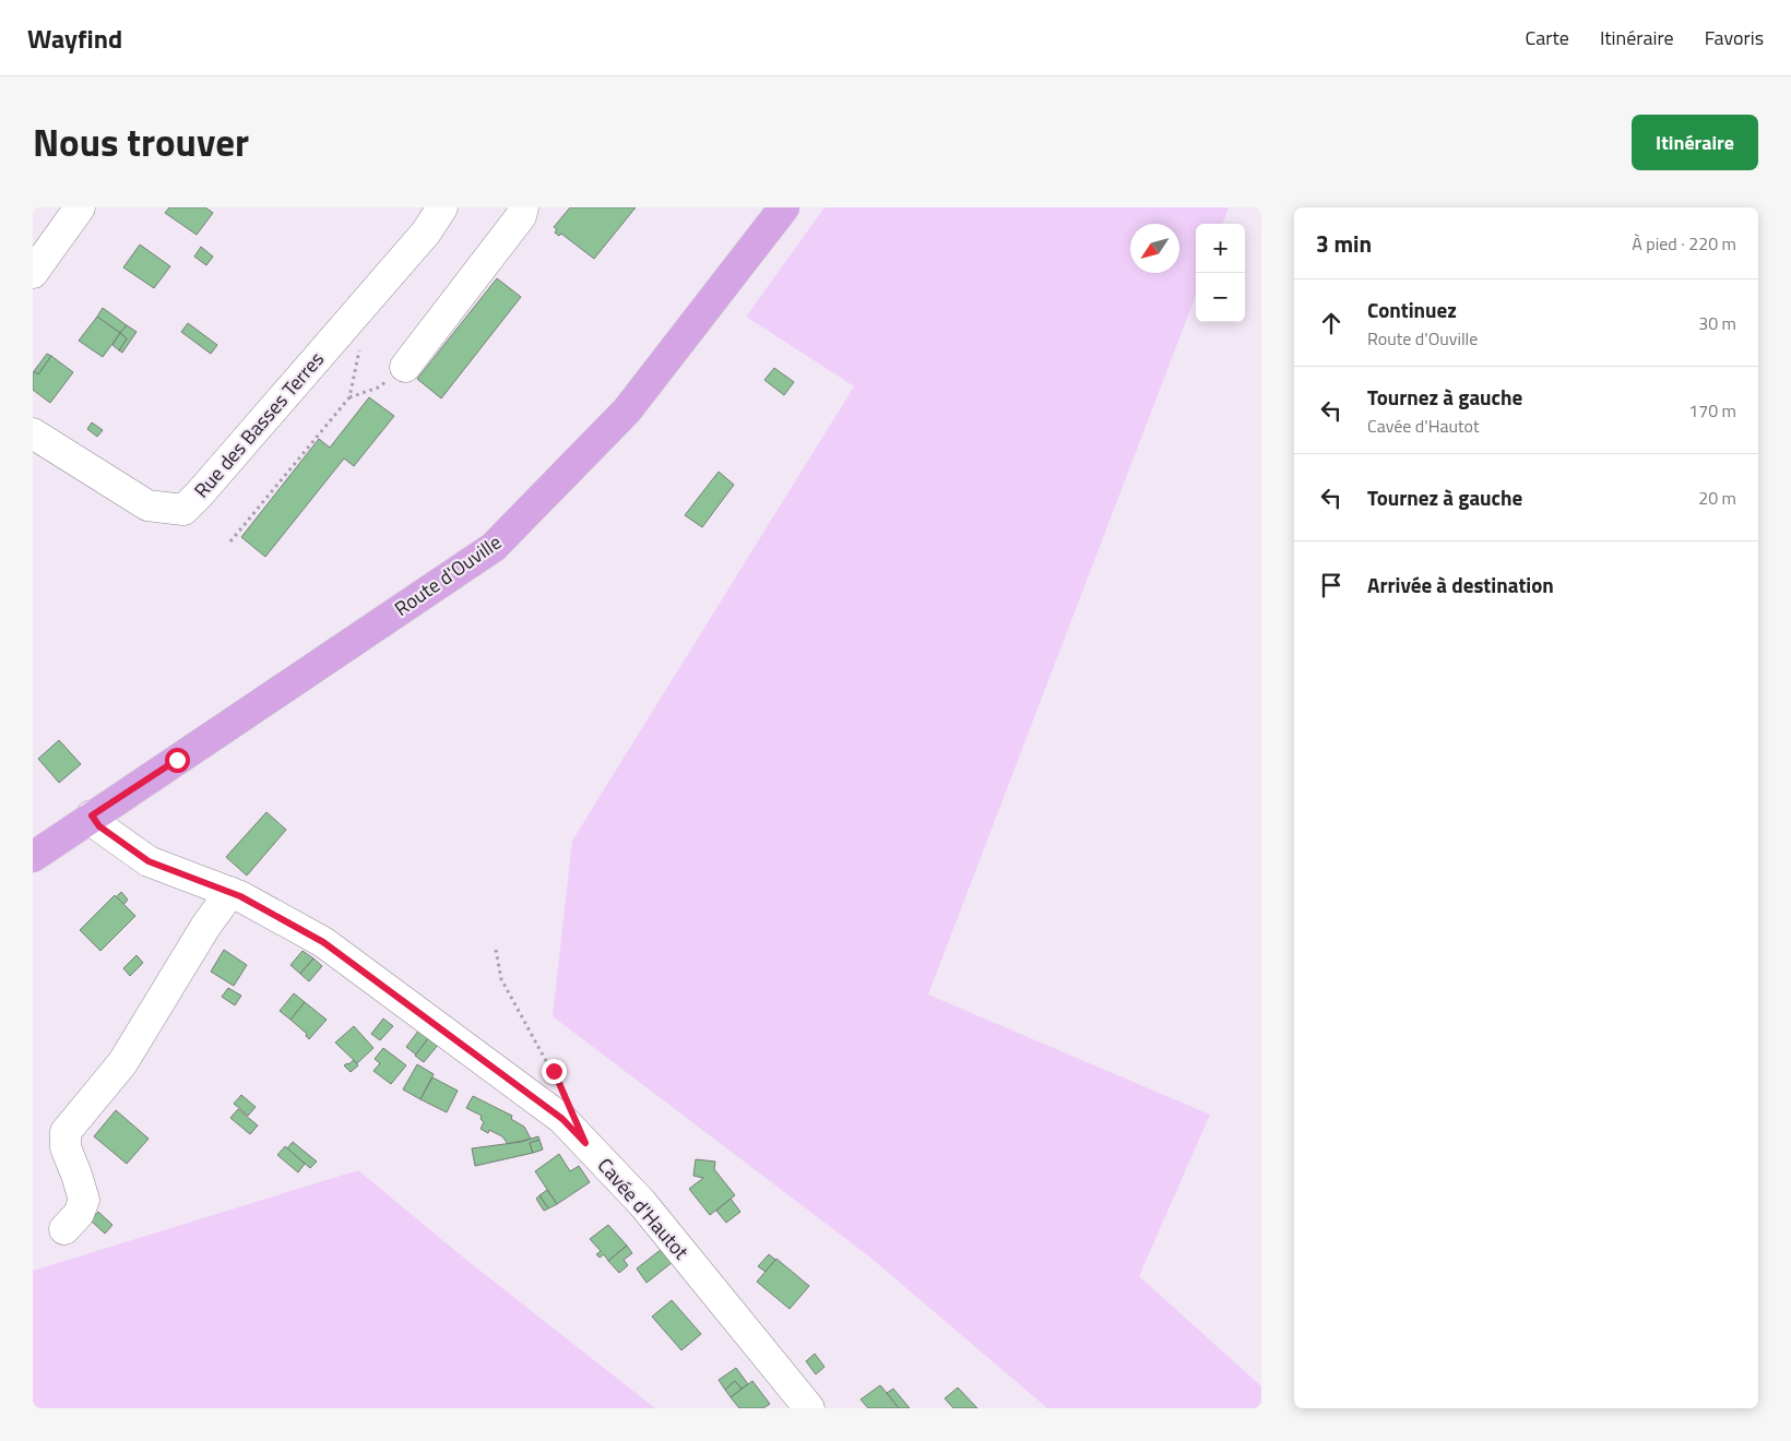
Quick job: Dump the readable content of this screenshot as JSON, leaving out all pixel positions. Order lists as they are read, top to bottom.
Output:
{
  "streets": {
    "main road": ["Route d'Ouville"],
    "street": ["Rue des Basses Terres", "Cavée d'Hautot"]
  },
  "crossings": [
    ["Route d'Ouville", "Cavée d'Hautot"]
  ],
  "north": "bottom left",
  "page": {
    "header": "Wayfind",
    "nav": ["Carte", "Itinéraire", "Favoris"],
    "title": "Nous trouver",
    "buttons": "Itinéraire",
    "heading": ["3 min", "À pied · 220 m"],
    "map_buttons": ["+", "−"],
    "list": [
      ["Continuez", "Route d'Ouville", "30 m"],
      ["Tournez à gauche", "Cavée d'Hautot", "170 m"],
      ["Tournez à gauche", "20 m"],
      "Arrivée à destination"
    ]
  }
}
